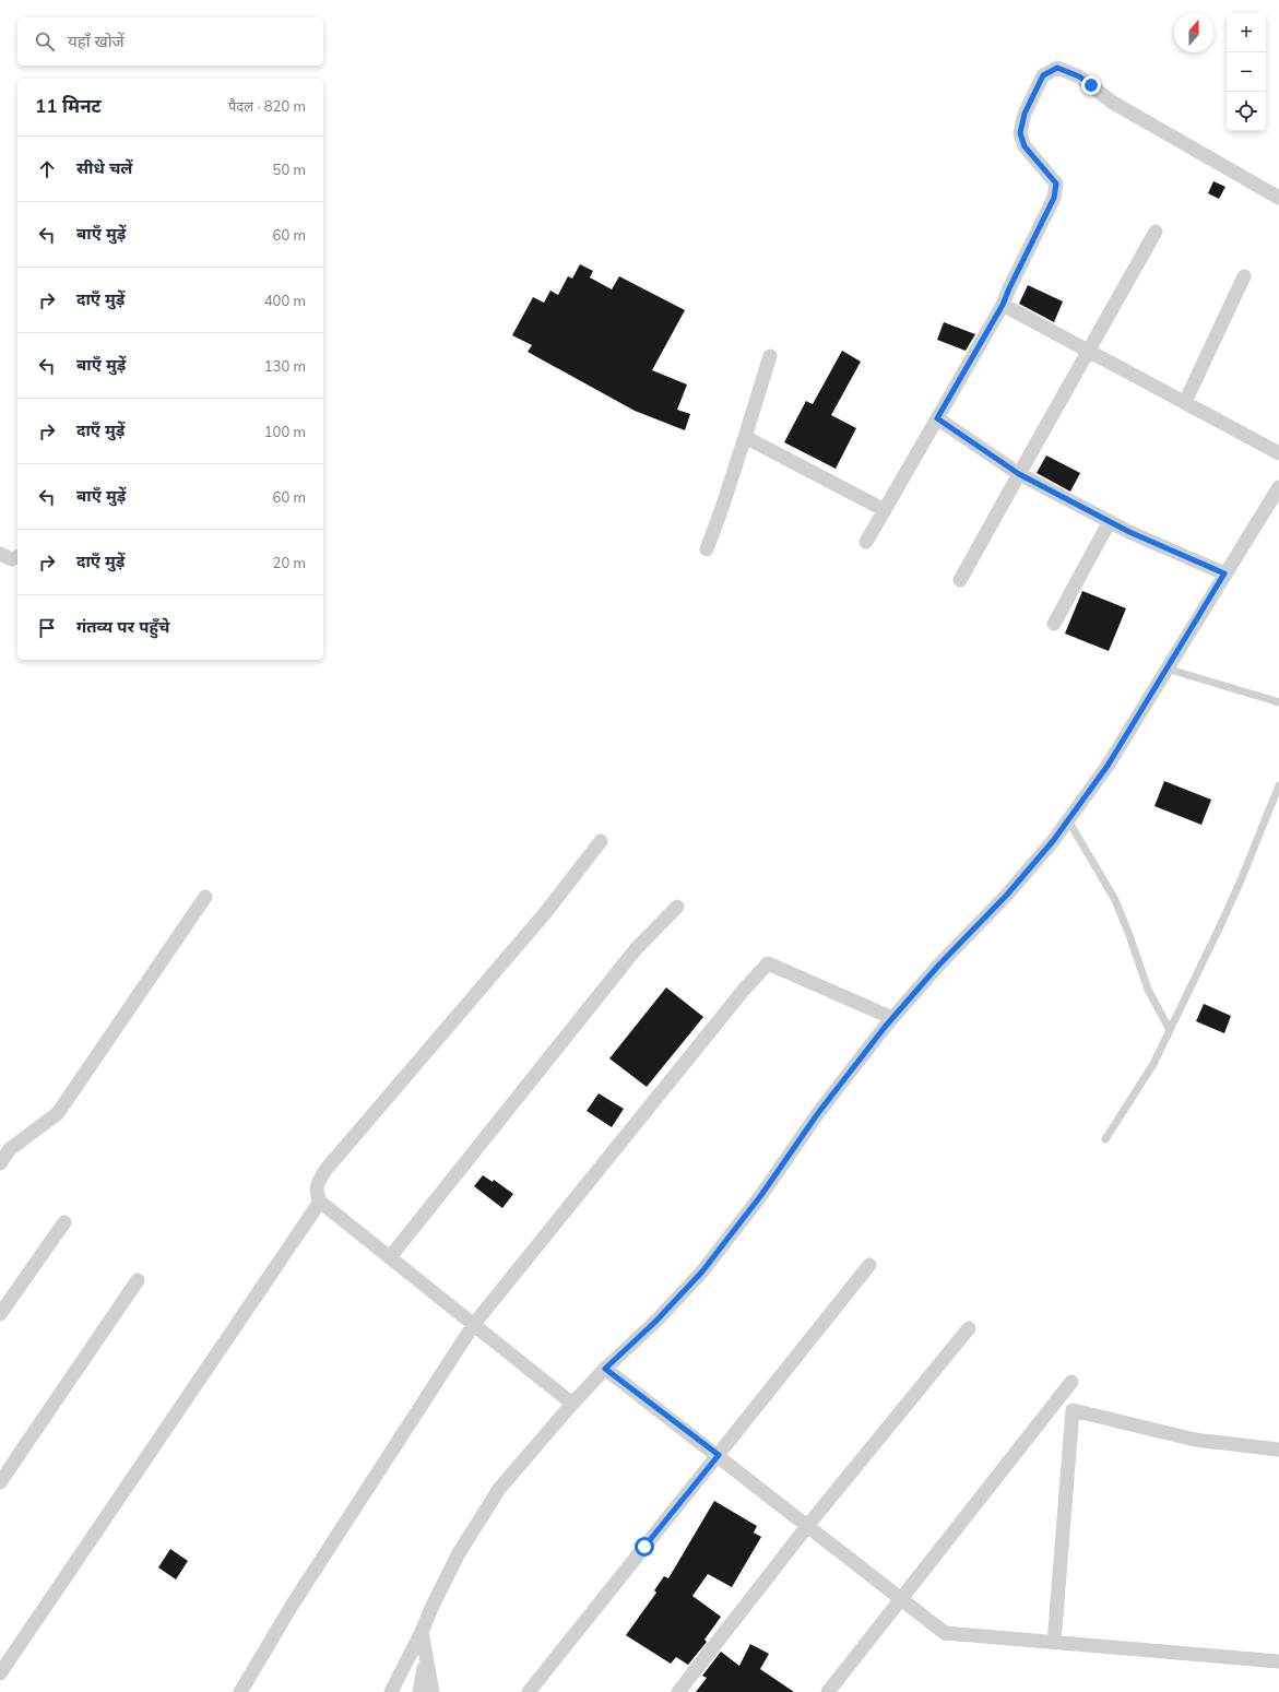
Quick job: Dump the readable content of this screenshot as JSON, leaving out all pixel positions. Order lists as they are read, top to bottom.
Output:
{
  "north": "top",
  "page": {
    "map_buttons": ["+", "−"],
    "search": "यहाँ खोजें",
    "heading": ["11 मिनट", "पैदल · 820 m"],
    "list": [
      ["सीधे चलें", "50 m"],
      ["बाएँ मुड़ें", "60 m"],
      ["दाएँ मुड़ें", "400 m"],
      ["बाएँ मुड़ें", "130 m"],
      ["दाएँ मुड़ें", "100 m"],
      ["बाएँ मुड़ें", "60 m"],
      ["दाएँ मुड़ें", "20 m"],
      "गंतव्य पर पहुँचे"
    ]
  }
}
